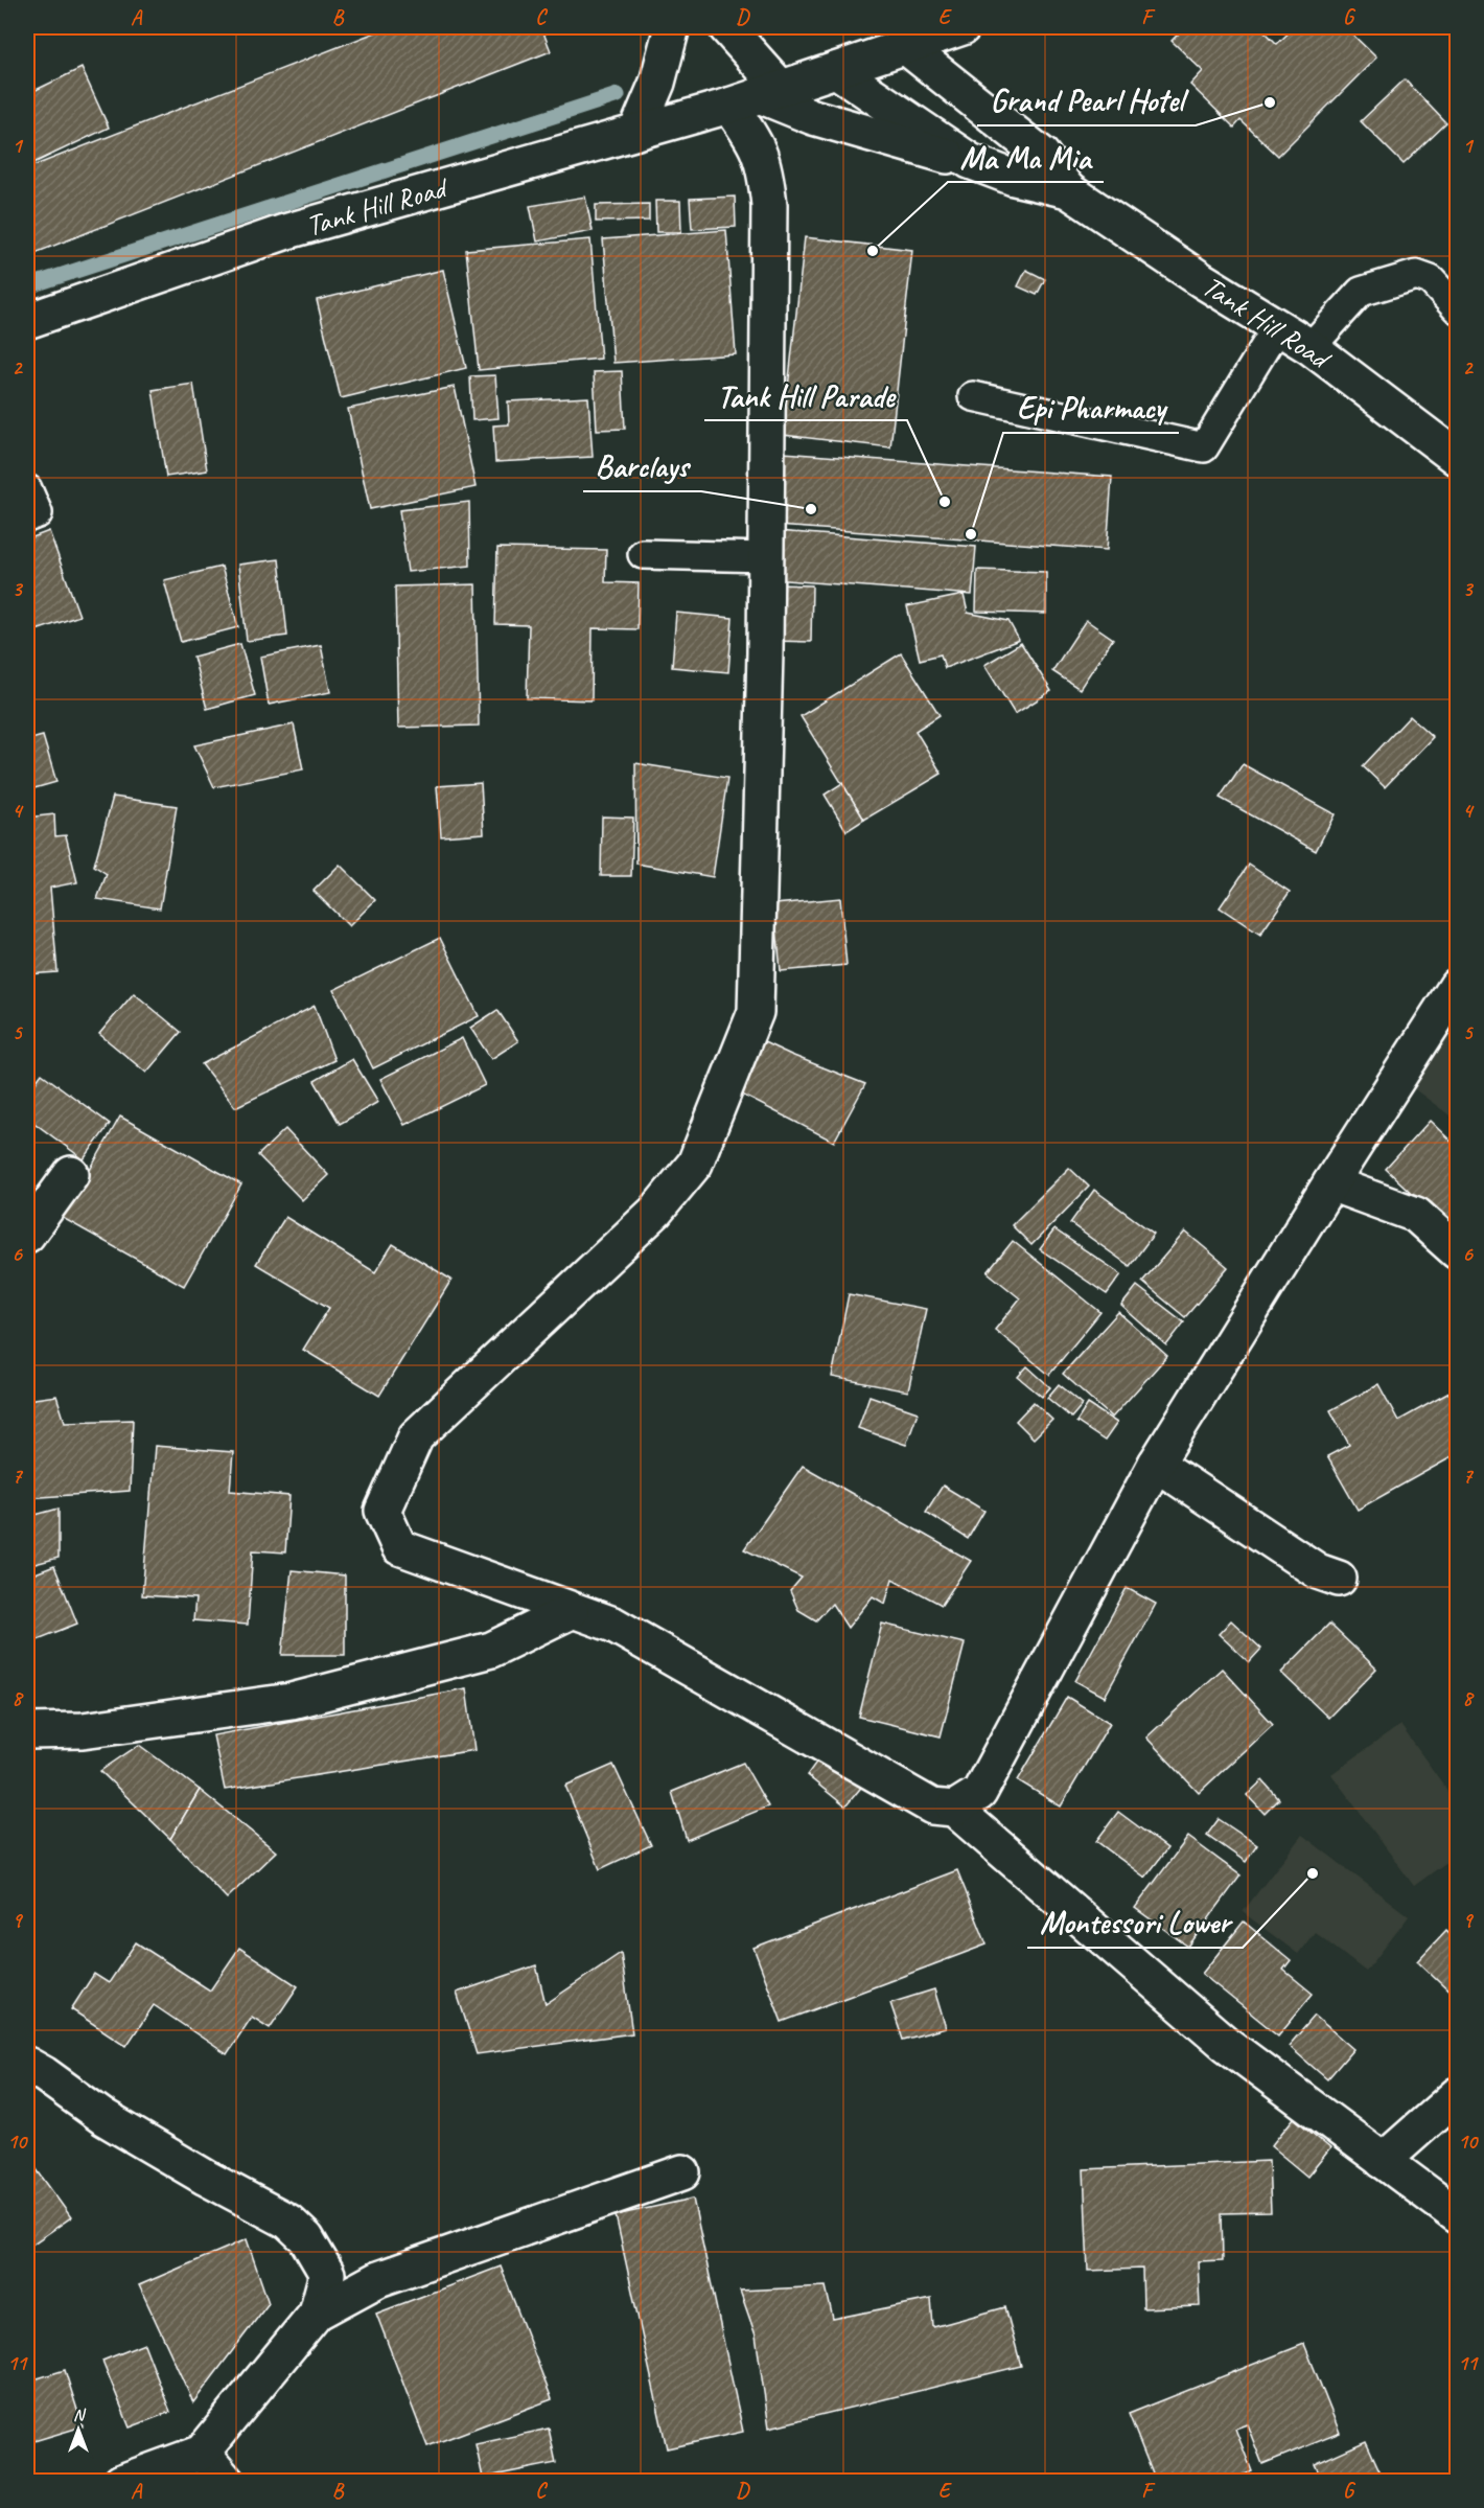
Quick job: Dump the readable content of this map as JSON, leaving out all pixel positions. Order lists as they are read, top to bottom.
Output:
{
  "streets": {
    "street": ["Tank Hill Road"]
  },
  "places": [
    "Grand Pearl Hotel",
    "Ma Ma Mia",
    "Tank Hill Parade",
    "Barclays",
    "Epi Pharmacy",
    "Montessori Lower"
  ],
  "north": "top",
  "grid": {
    "columns": [
      "A",
      "B",
      "C",
      "D",
      "E",
      "F",
      "G"
    ],
    "rows": [
      "1",
      "2",
      "3",
      "4",
      "5",
      "6",
      "7",
      "8",
      "9",
      "10",
      "11"
    ]
  }
}
